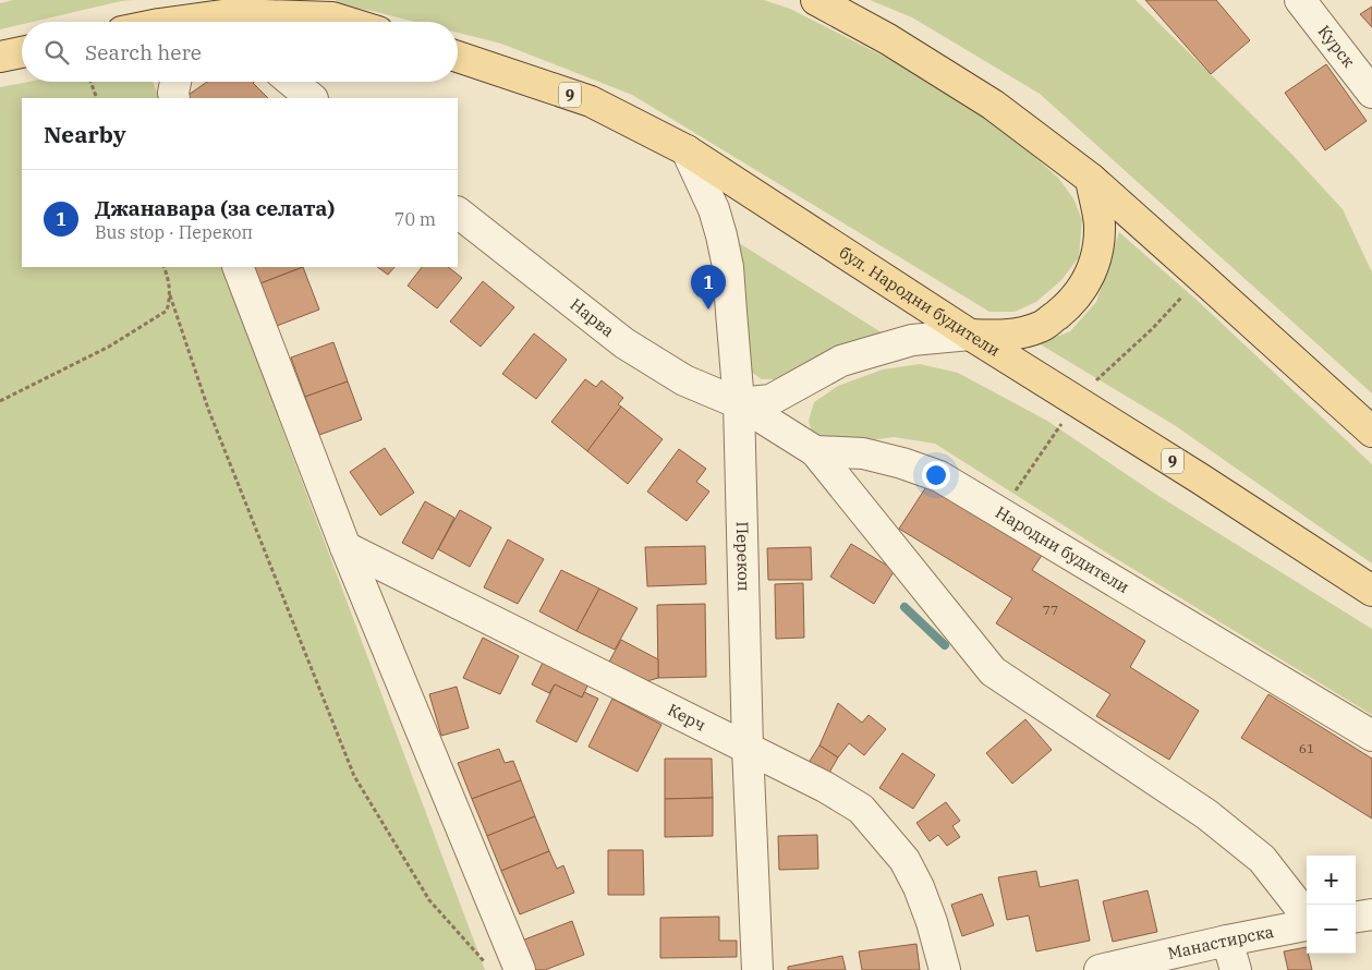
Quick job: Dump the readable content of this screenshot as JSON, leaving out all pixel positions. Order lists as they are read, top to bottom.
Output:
{
  "streets": {
    "main road": ["9", "бул. Народни будители"],
    "street": [
      "Курск",
      "Нарва",
      "Народни будители",
      "Перекоп",
      "Керч",
      "Манастирска"
    ]
  },
  "crossings": [
    ["бул. Народни будители", "Перекоп"],
    ["Нарва", "Народни будители"],
    ["Нарва", "Перекоп"],
    ["Народни будители", "Перекоп"],
    ["Перекоп", "Керч"]
  ],
  "house_numbers": ["77", "61"],
  "page": {
    "search": "Search here",
    "heading": "Nearby",
    "list": [
      {
        "mark": "1",
        "name": "Джанавара (за селата)",
        "note": "Bus stop · Перекоп",
        "value": "70 m"
      }
    ],
    "pins": "1",
    "map_buttons": ["+", "−"]
  }
}
